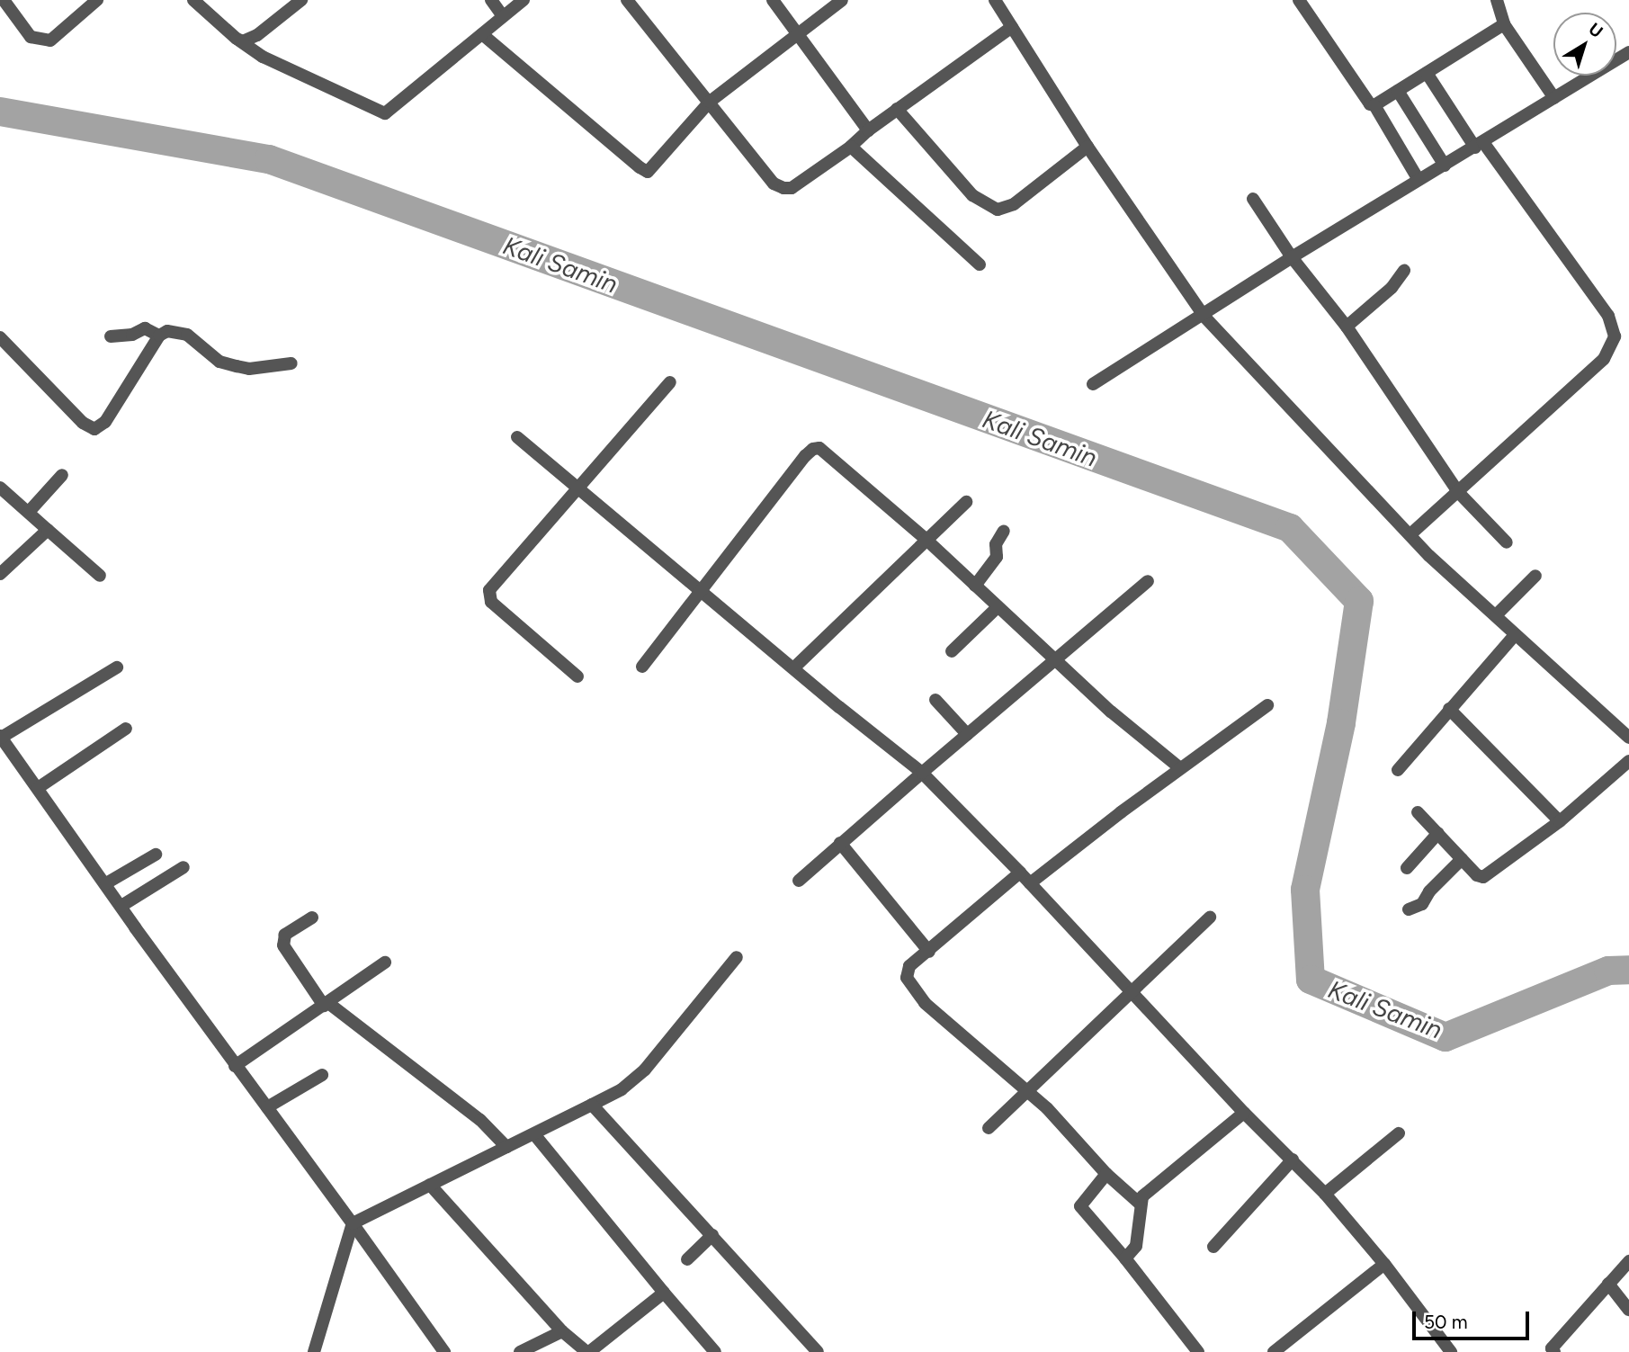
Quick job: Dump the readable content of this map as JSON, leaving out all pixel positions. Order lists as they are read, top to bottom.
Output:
{
  "water": ["Kali Samin"],
  "scale_bar": "50 m",
  "north": "top right"
}
